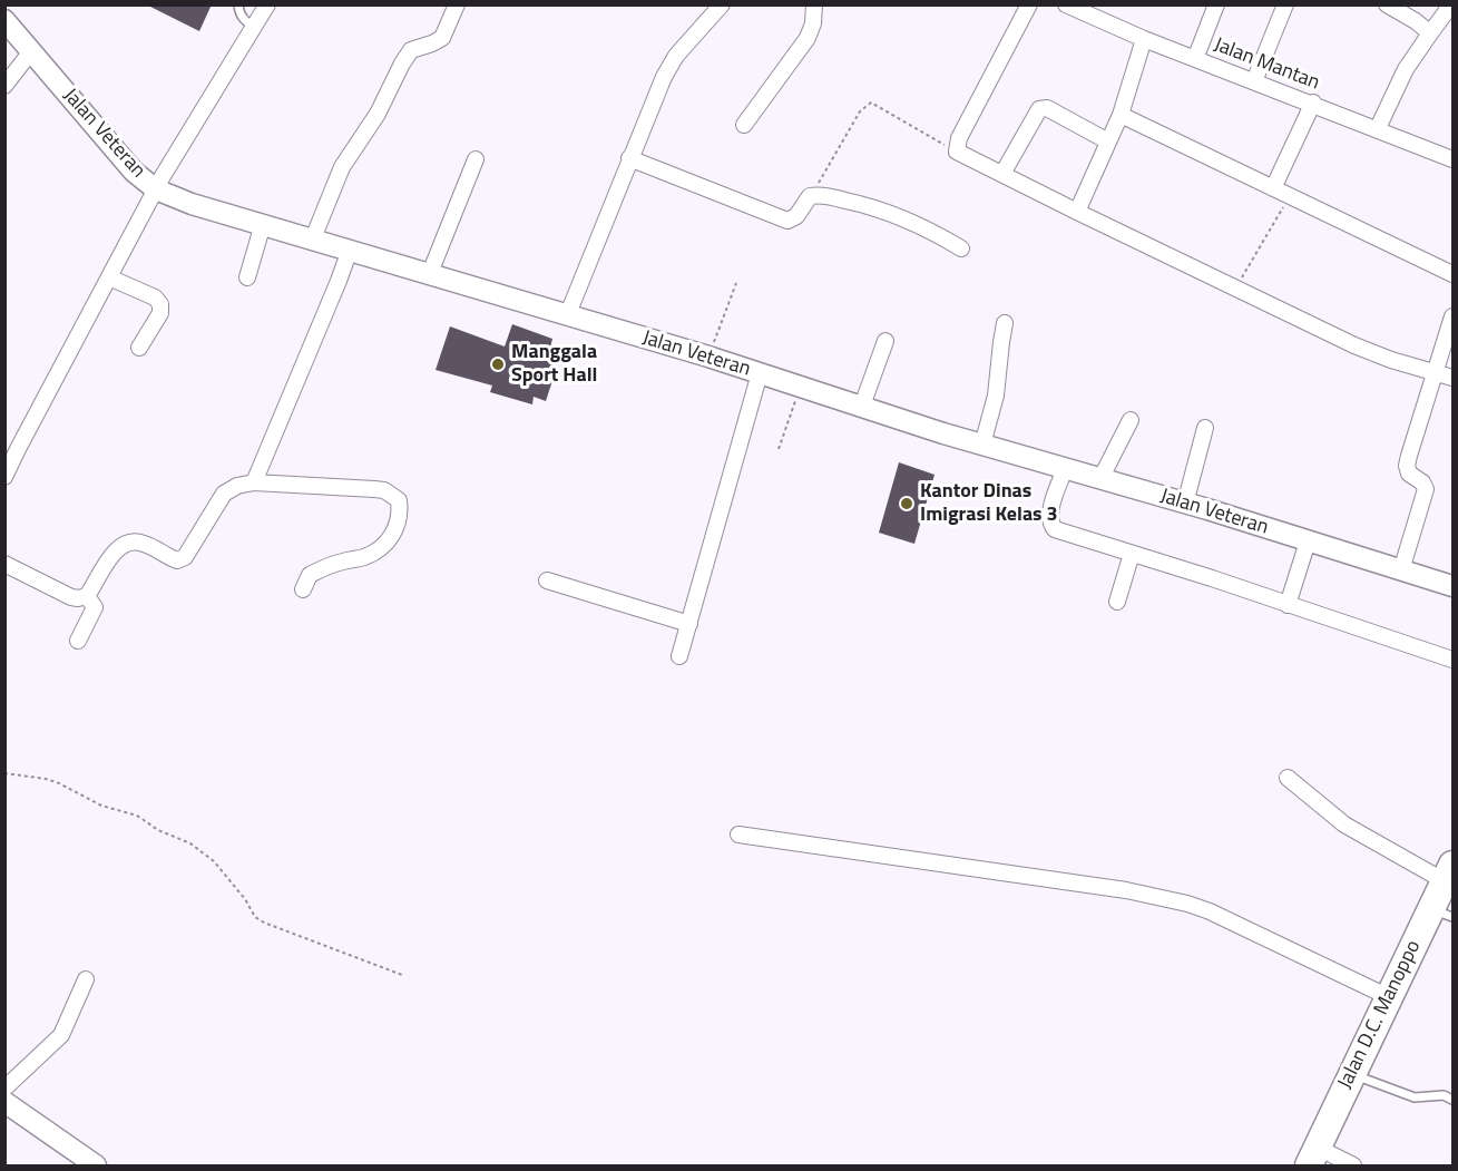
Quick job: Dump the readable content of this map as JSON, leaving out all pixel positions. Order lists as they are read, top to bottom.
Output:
{
  "streets": {
    "highway": ["Jalan D.C. Manoppo"],
    "street": ["Jalan Mantan", "Jalan Veteran"]
  },
  "places": ["Manggala Sport Hall", "Kantor Dinas Imigrasi Kelas 3"]
}
